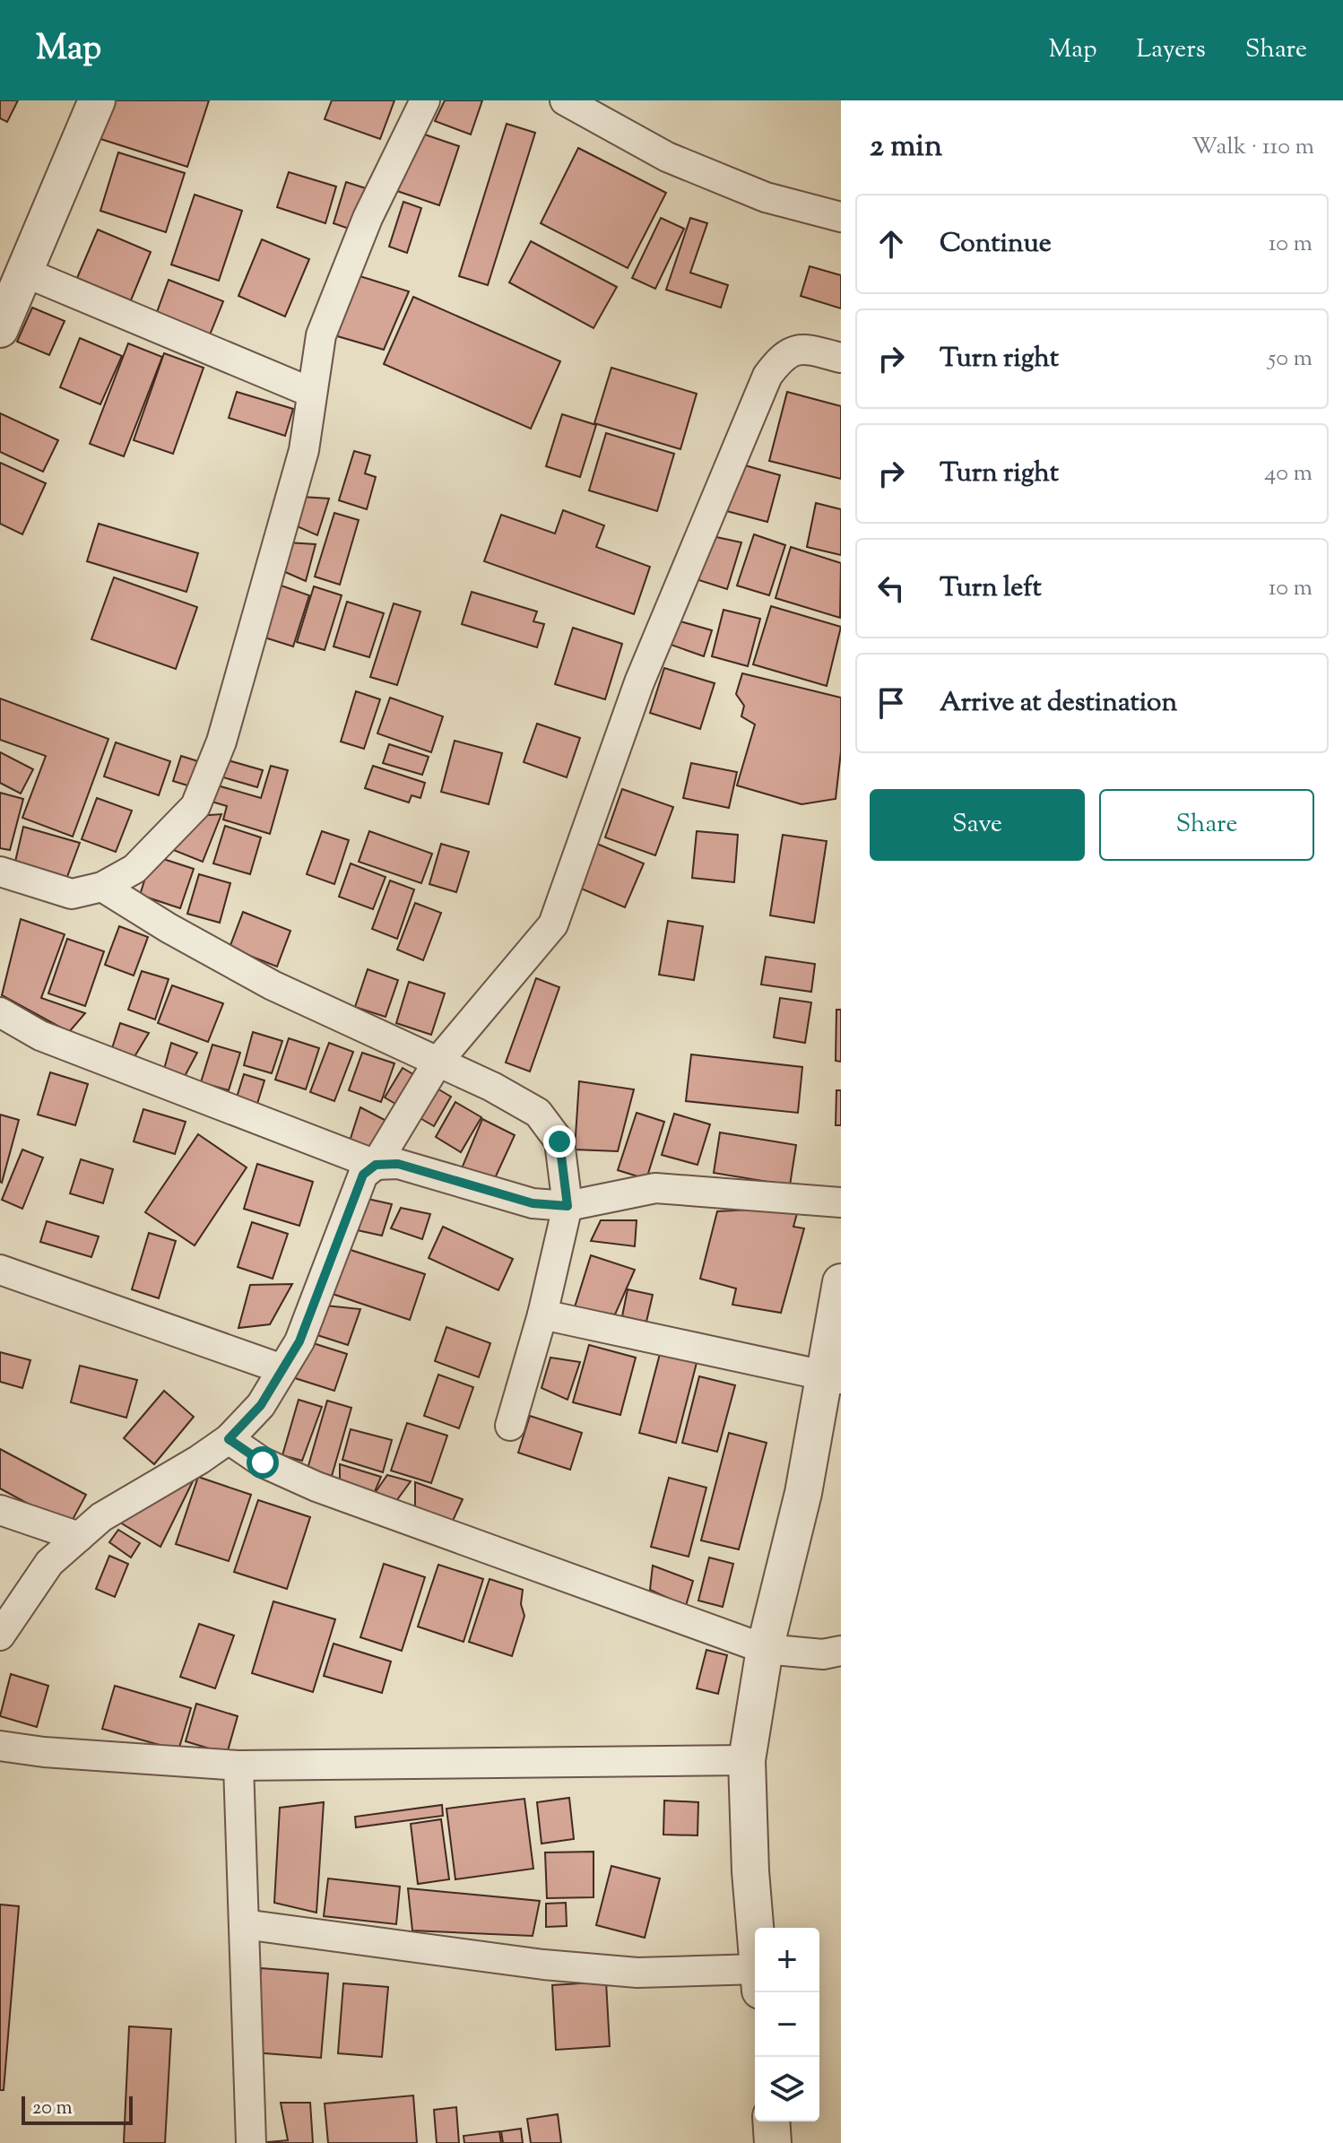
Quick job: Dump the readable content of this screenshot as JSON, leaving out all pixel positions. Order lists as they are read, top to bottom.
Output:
{
  "scale_bar": "20 m",
  "page": {
    "header": "Map",
    "nav": ["Map", "Layers", "Share"],
    "heading": ["2 min", "Walk · 110 m"],
    "list": [
      ["Continue", "10 m"],
      ["Turn right", "50 m"],
      ["Turn right", "40 m"],
      ["Turn left", "10 m"],
      "Arrive at destination"
    ],
    "buttons": ["Save", "Share"],
    "map_buttons": ["+", "−"],
    "scale": "20 m"
  }
}
